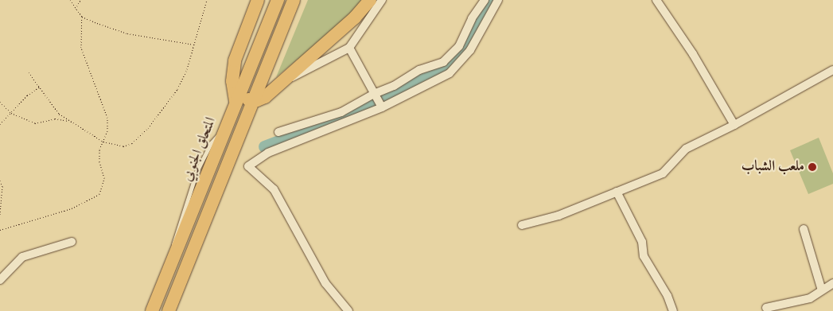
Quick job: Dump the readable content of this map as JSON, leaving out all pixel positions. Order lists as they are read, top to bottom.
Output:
{
  "streets": {
    "highway": ["المتحلق الجنوبي"]
  },
  "places": ["ملعب الشباب"]
}
